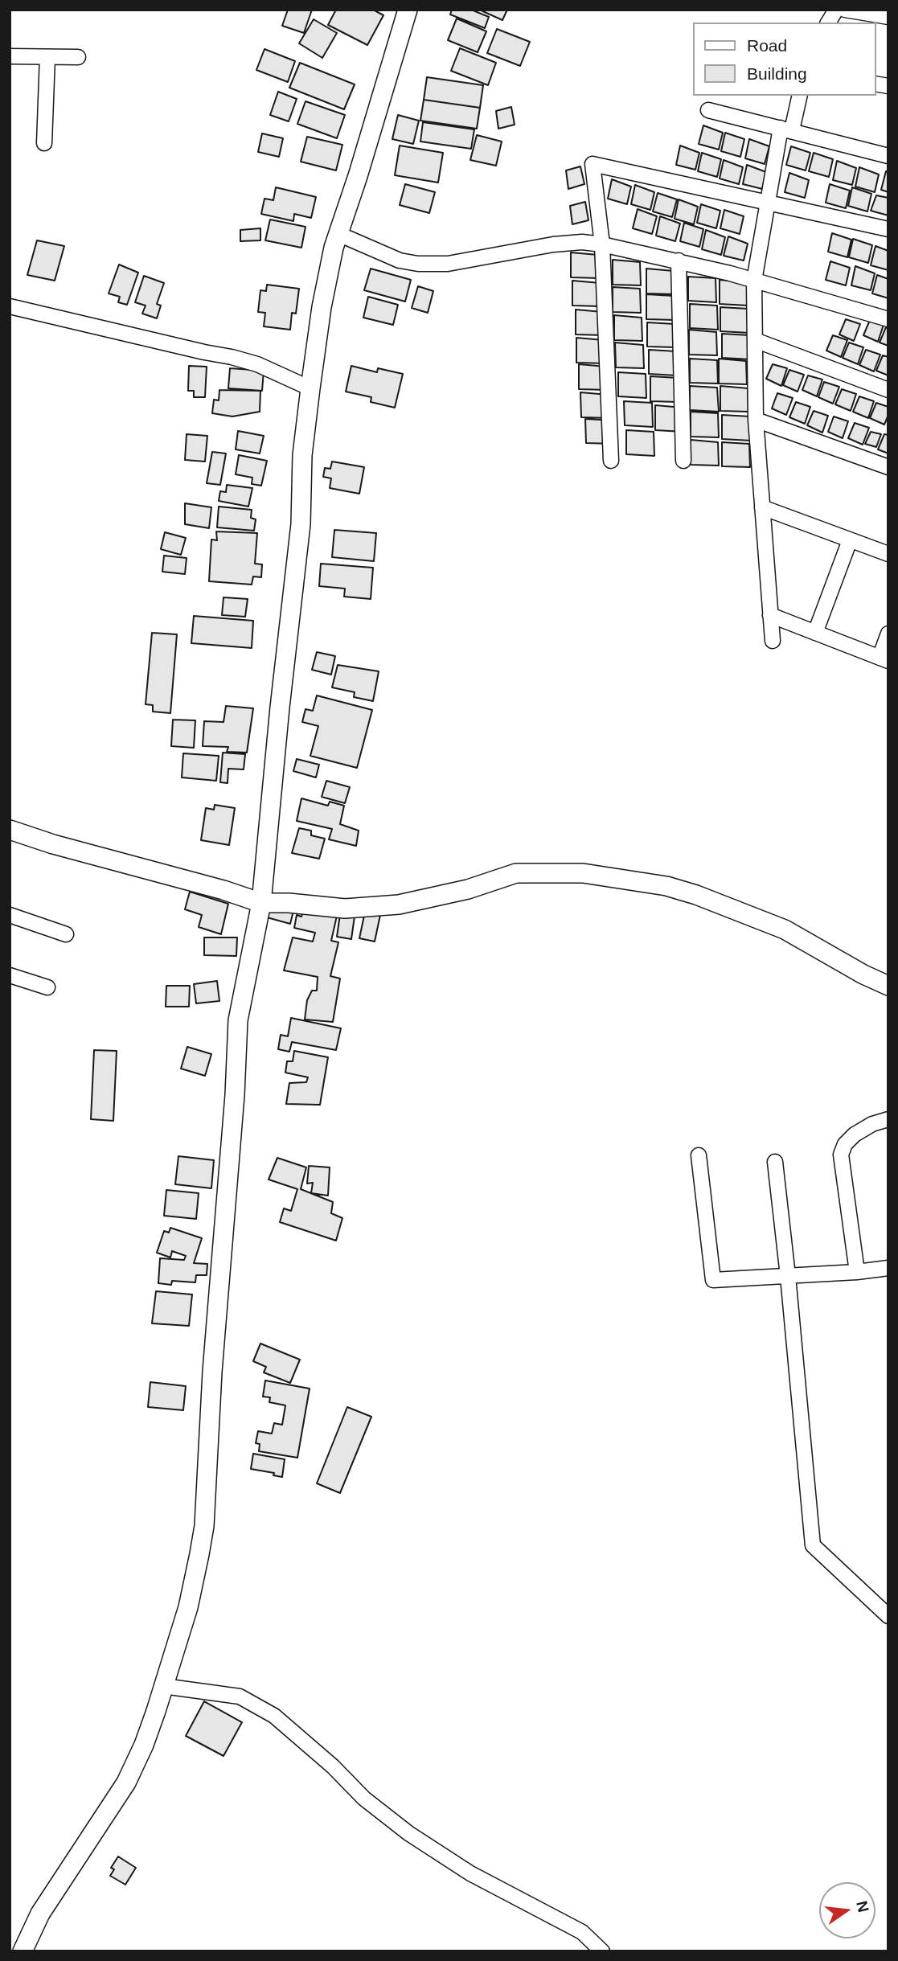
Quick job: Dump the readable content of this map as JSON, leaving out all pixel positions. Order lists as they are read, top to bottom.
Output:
{
  "legend": ["Road", "Building"],
  "north": "right"
}
